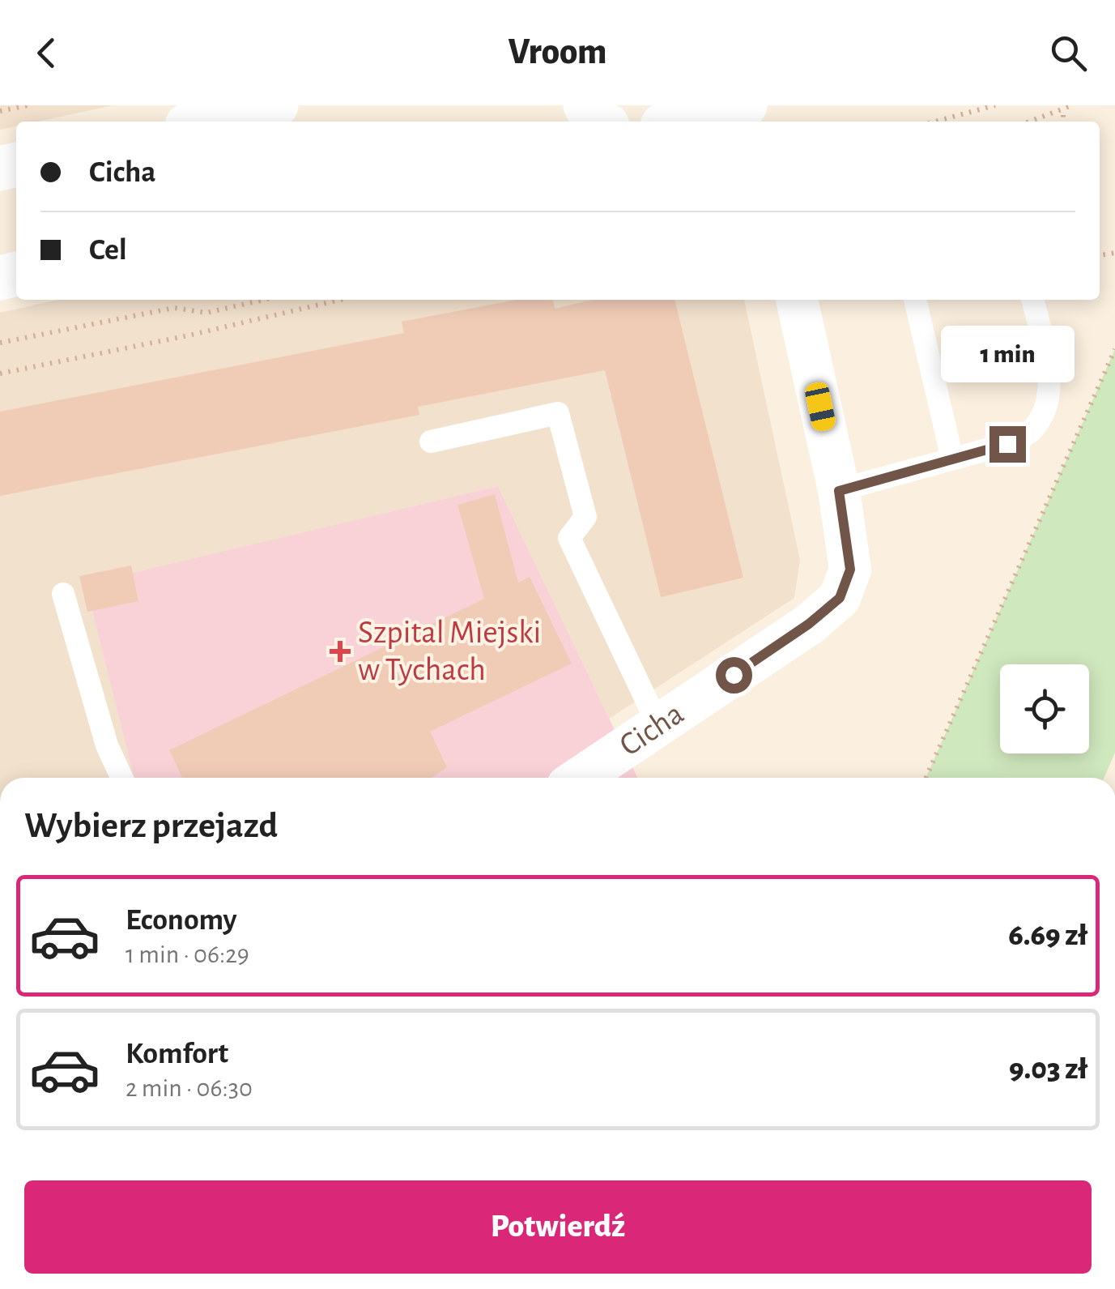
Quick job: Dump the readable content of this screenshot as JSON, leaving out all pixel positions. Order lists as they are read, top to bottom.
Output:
{
  "streets": {
    "street": ["Cicha"]
  },
  "places": {
    "health": ["Szpital Miejski w Tychach"]
  },
  "page": {
    "header": "Vroom",
    "banner": ["Cicha", "Cel"],
    "bubble": "1 min",
    "heading": "Wybierz przejazd",
    "list": [
      {
        "name": "Economy",
        "note": "1 min · 06:29",
        "value": "6.69 zł"
      },
      {
        "name": "Komfort",
        "note": "2 min · 06:30",
        "value": "9.03 zł"
      }
    ],
    "buttons": "Potwierdź"
  }
}
